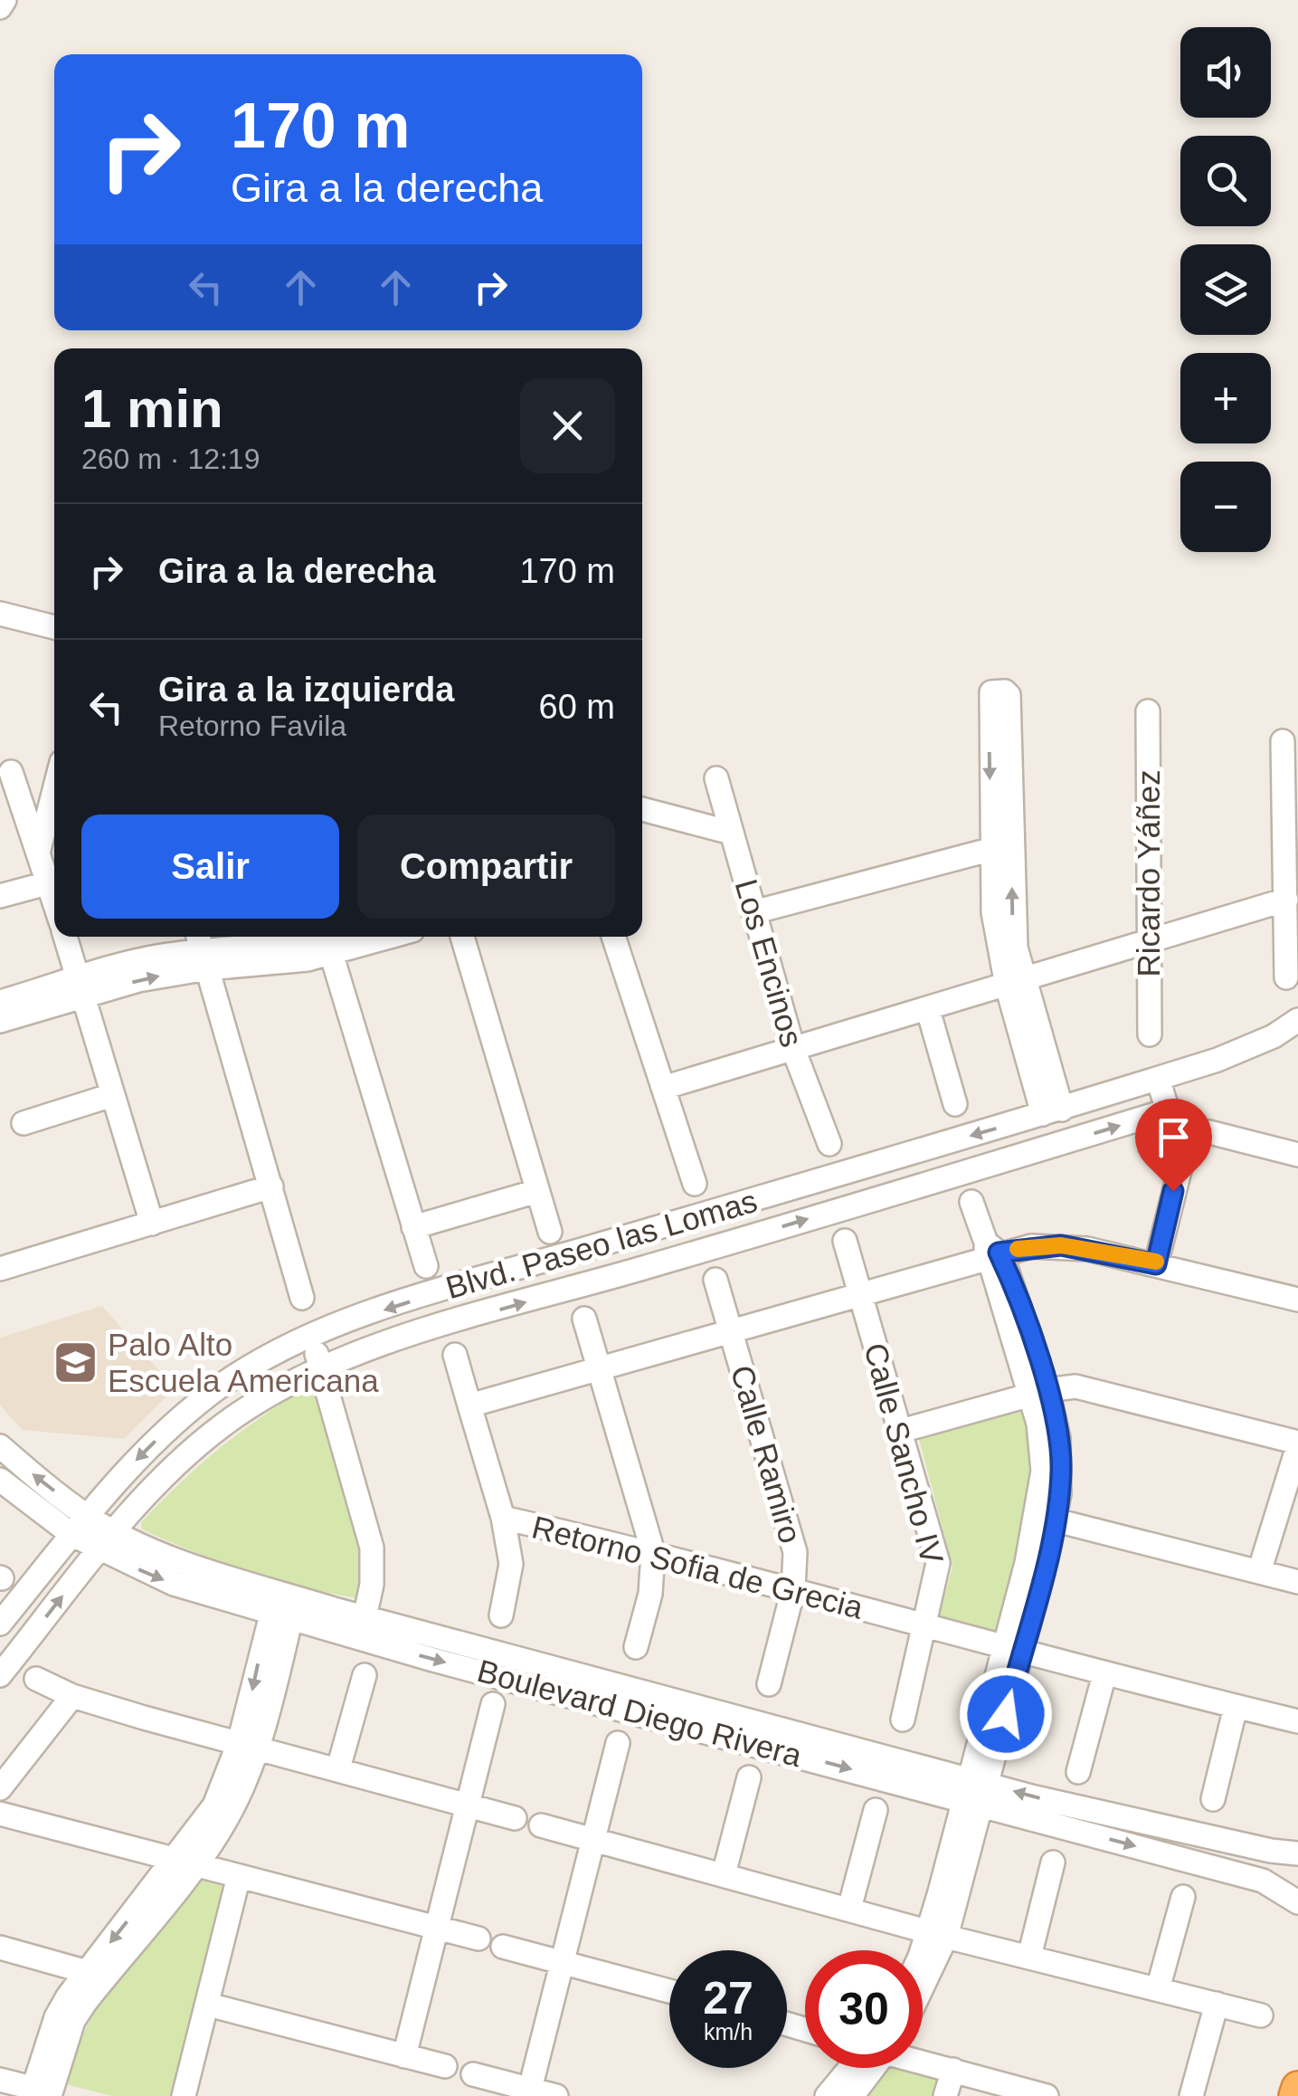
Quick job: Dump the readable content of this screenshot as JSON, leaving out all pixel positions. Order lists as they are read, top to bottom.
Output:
{
  "streets": {
    "street": [
      "Ricardo Yáñez",
      "Los Encinos",
      "Blvd. Paseo las Lomas",
      "Calle Sancho IV",
      "Calle Ramiro",
      "Retorno Sofia de Grecia",
      "Boulevard Diego Rivera"
    ]
  },
  "crossings": [
    ["Blvd. Paseo las Lomas", "Boulevard Diego Rivera"],
    ["Calle Sancho IV", "Retorno Sofia de Grecia"],
    ["Calle Ramiro", "Retorno Sofia de Grecia"]
  ],
  "places": {
    "school or university": ["Palo Alto Escuela Americana"]
  },
  "page": {
    "map_buttons": ["+", "−"],
    "turn": ["170 m", "Gira a la derecha"],
    "heading": ["1 min", "260 m · 12:19"],
    "list": [
      {
        "name": "Gira a la derecha",
        "value": "170 m"
      },
      {
        "name": "Gira a la izquierda",
        "note": "Retorno Favila",
        "value": "60 m"
      }
    ],
    "buttons": ["Salir", "Compartir"],
    "speed": "27 km/h",
    "limit": "30"
  }
}
